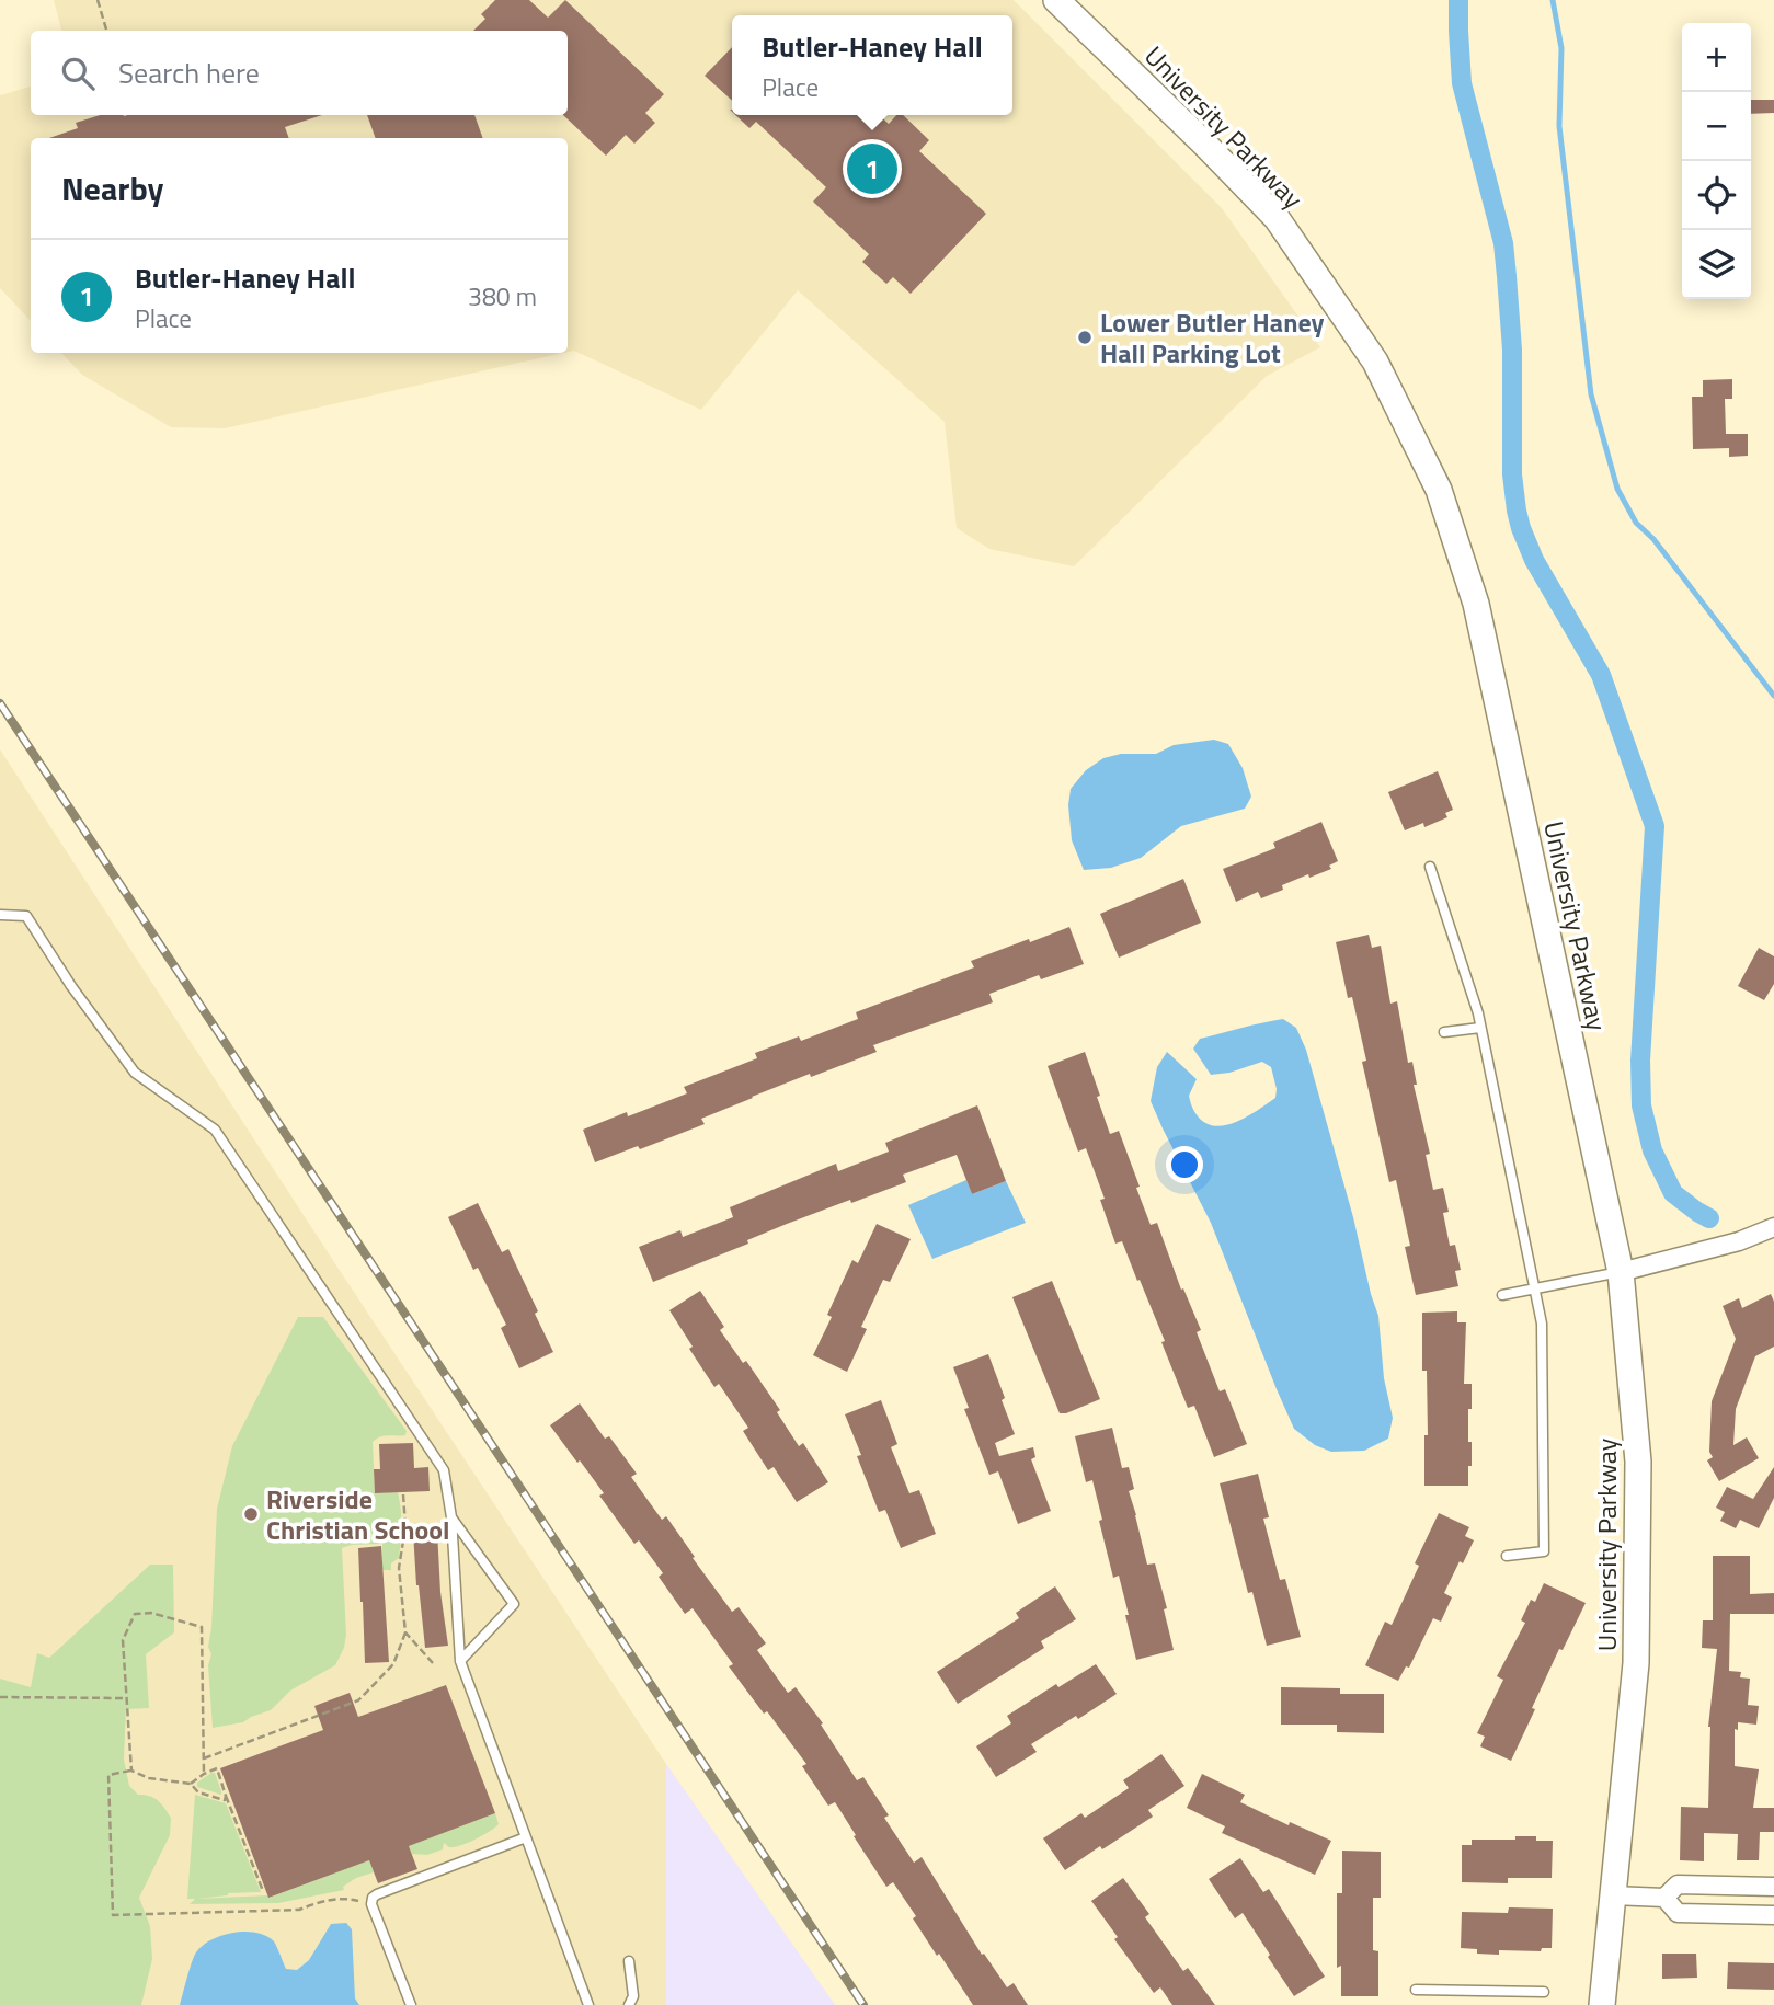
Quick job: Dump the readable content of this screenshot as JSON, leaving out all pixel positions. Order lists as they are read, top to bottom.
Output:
{
  "streets": {
    "main road": ["University Parkway"]
  },
  "places": ["Lower Butler Haney Hall Parking Lot", "Riverside Christian School"],
  "page": {
    "popup": ["Butler-Haney Hall", "Place"],
    "map_buttons": ["+", "−"],
    "search": "Search here",
    "heading": "Nearby",
    "pins": "1",
    "list": [
      {
        "mark": "1",
        "name": "Butler-Haney Hall",
        "note": "Place",
        "value": "380 m"
      }
    ]
  }
}
